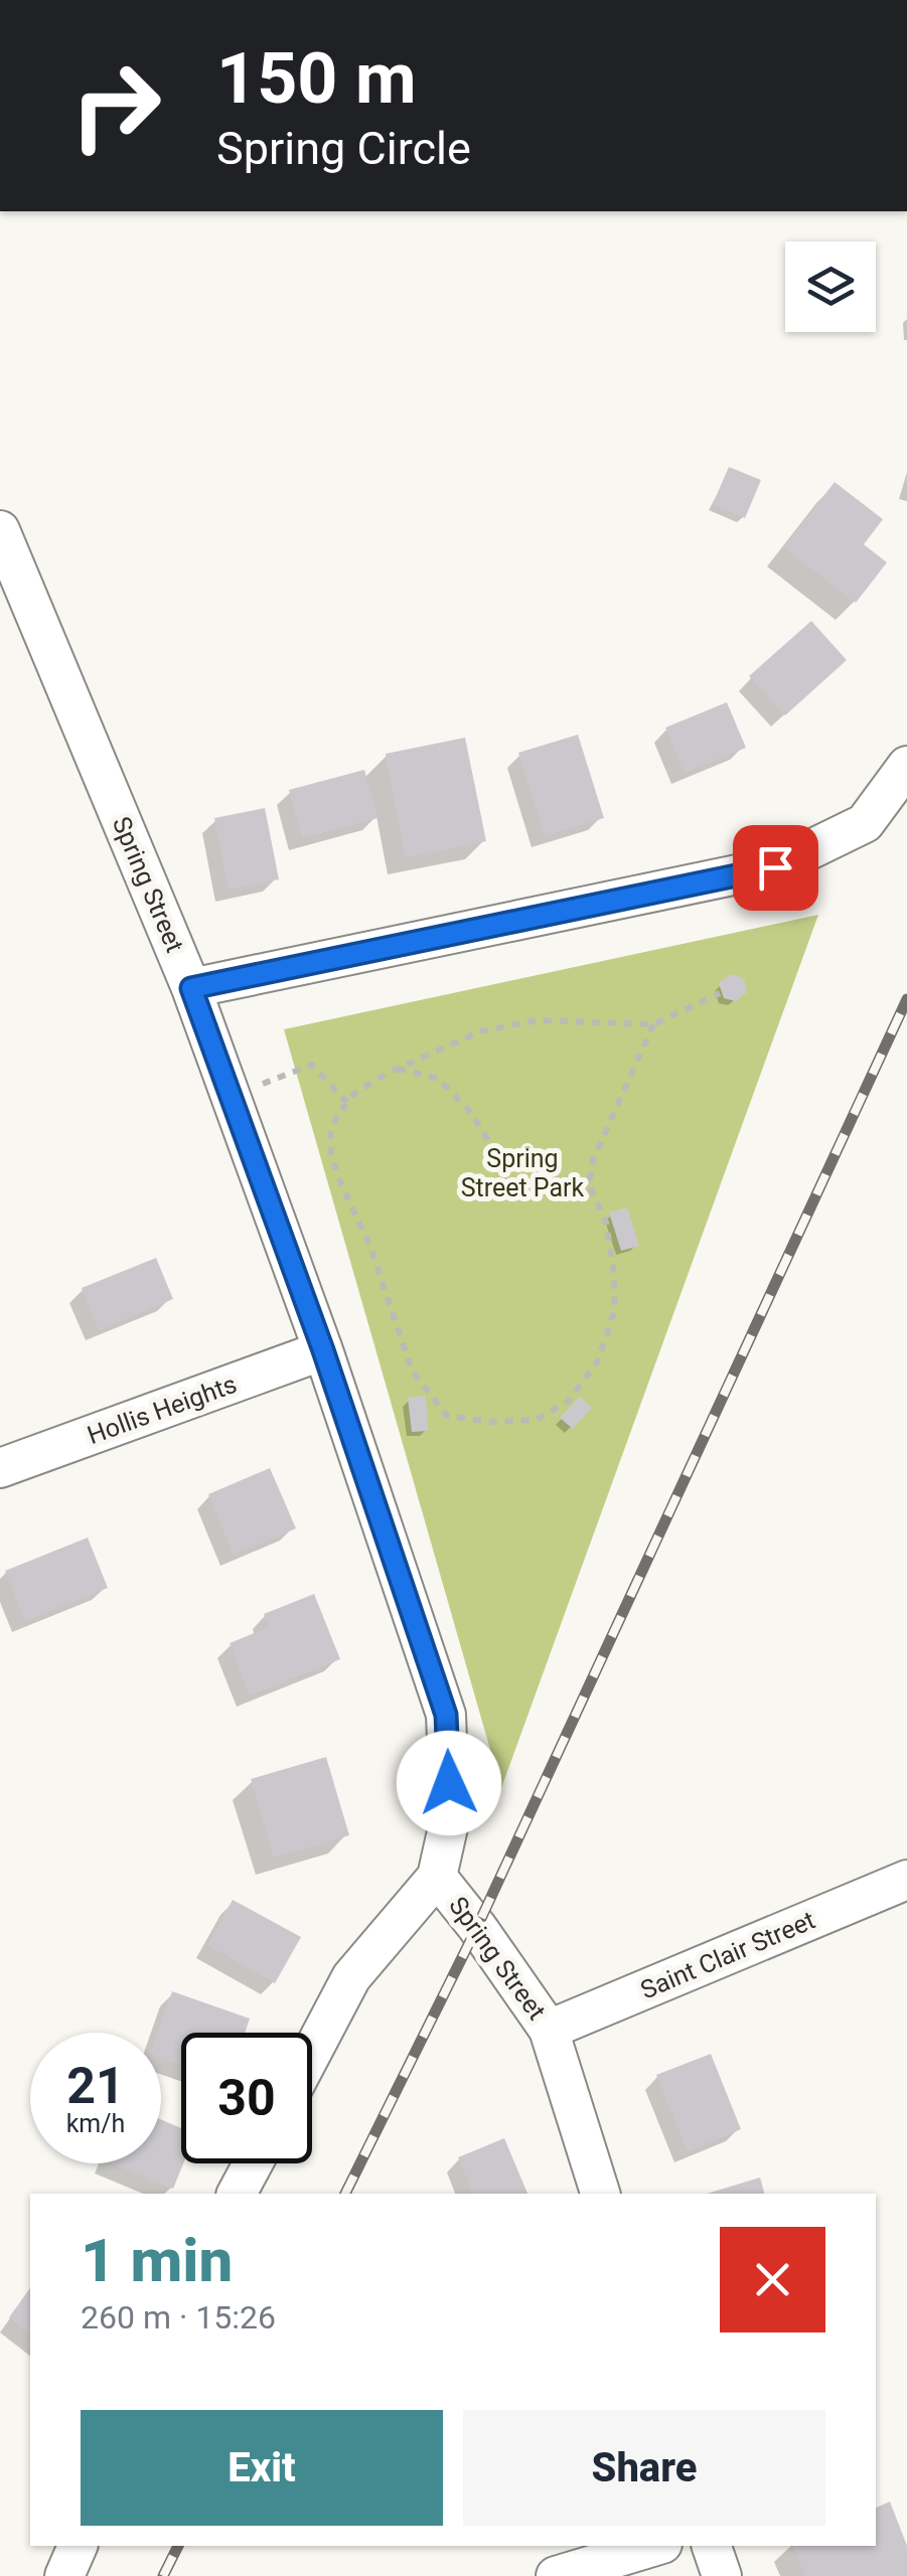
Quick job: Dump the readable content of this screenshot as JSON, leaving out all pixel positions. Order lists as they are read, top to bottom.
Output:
{
  "streets": {
    "street": ["Spring Street", "Hollis Heights", "Saint Clair Street"]
  },
  "crossings": [
    ["Spring Street", "Hollis Heights"],
    ["Spring Street", "Saint Clair Street"]
  ],
  "parks": ["Spring Street Park"],
  "page": {
    "turn": ["150 m", "Spring Circle"],
    "speed": "21 km/h",
    "limit": "30",
    "heading": ["1 min", "260 m · 15:26"],
    "buttons": ["Exit", "Share"]
  }
}
